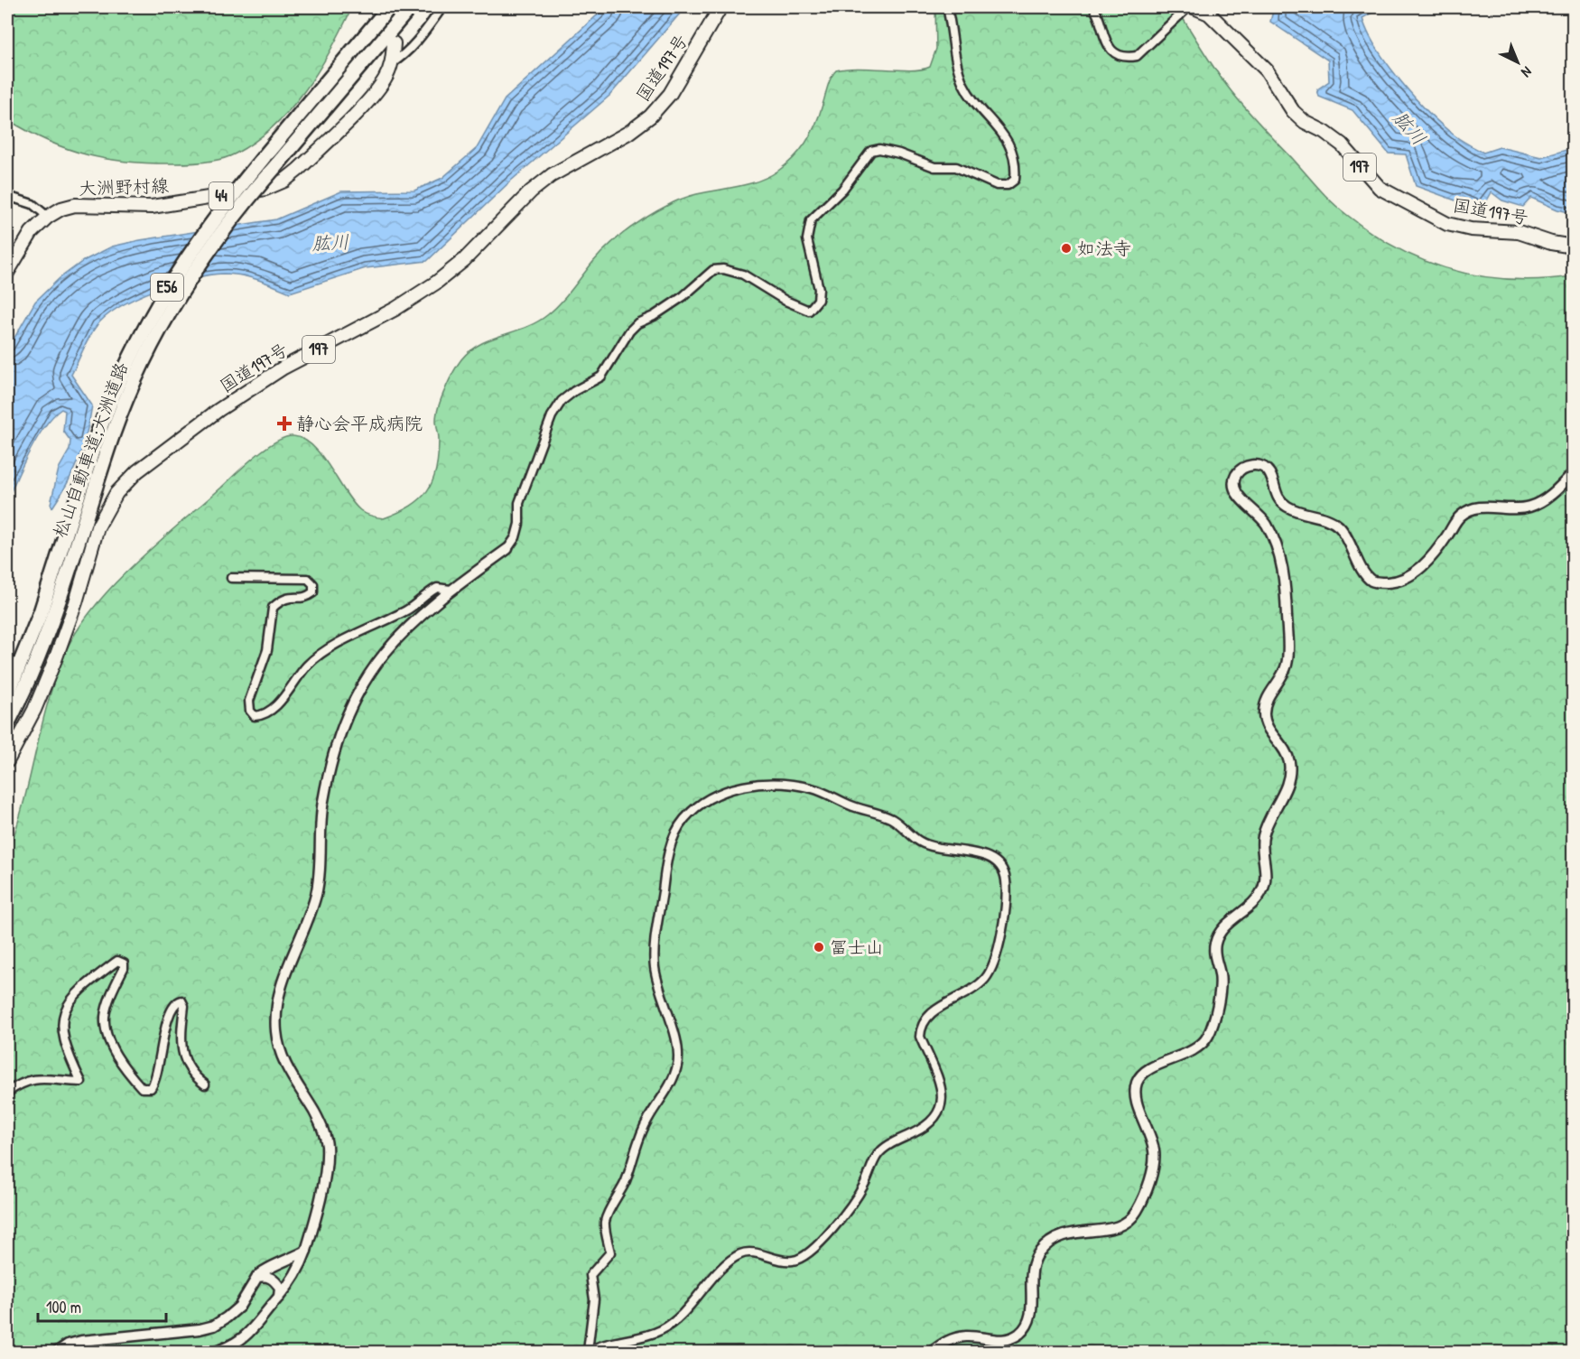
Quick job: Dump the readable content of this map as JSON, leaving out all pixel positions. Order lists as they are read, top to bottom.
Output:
{
  "streets": {
    "highway": ["E56", "松山自動車道;大洲道路"],
    "main road": [
      "国道197号",
      "197",
      "大洲野村線",
      "44"
    ]
  },
  "water": ["肱川"],
  "places": {
    "other": ["如法寺", "冨士山"],
    "health": ["静心会平成病院"]
  },
  "scale_bar": "100 m",
  "north": "bottom right"
}
